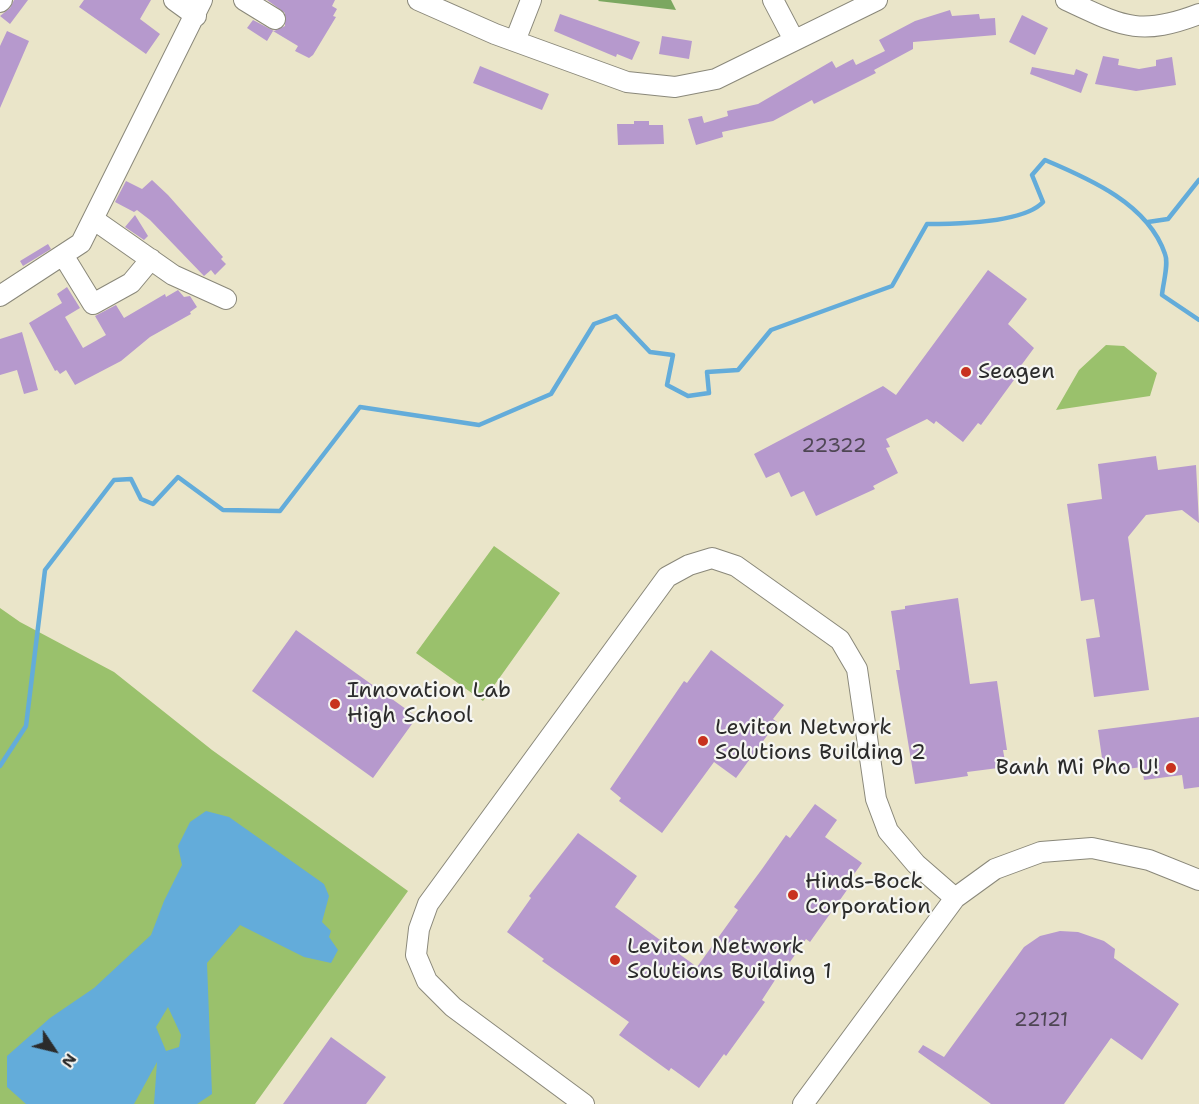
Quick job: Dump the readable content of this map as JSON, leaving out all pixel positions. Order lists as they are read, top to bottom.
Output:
{
  "places": [
    "Seagen",
    "Innovation Lab High School",
    "Leviton Network Solutions Building 2",
    "Banh Mi Pho U!",
    "Hinds-Bock Corporation",
    "Leviton Network Solutions Building 1"
  ],
  "house_numbers": ["22322", "22121"],
  "north": "bottom right"
}
